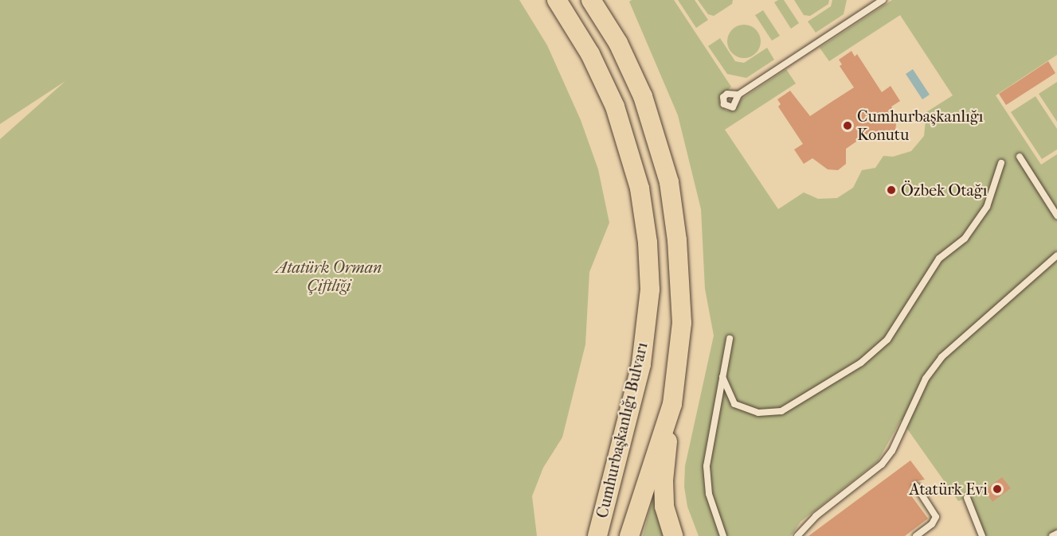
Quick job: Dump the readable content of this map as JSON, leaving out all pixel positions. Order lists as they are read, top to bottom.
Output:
{
  "streets": {
    "main road": ["Cumhurbaşkanlığı Bulvarı"]
  },
  "parks": ["Atatürk Orman Çiftliği"],
  "places": ["Cumhurbaşkanlığı Konutu", "Özbek Otağı", "Atatürk Evi"]
}
